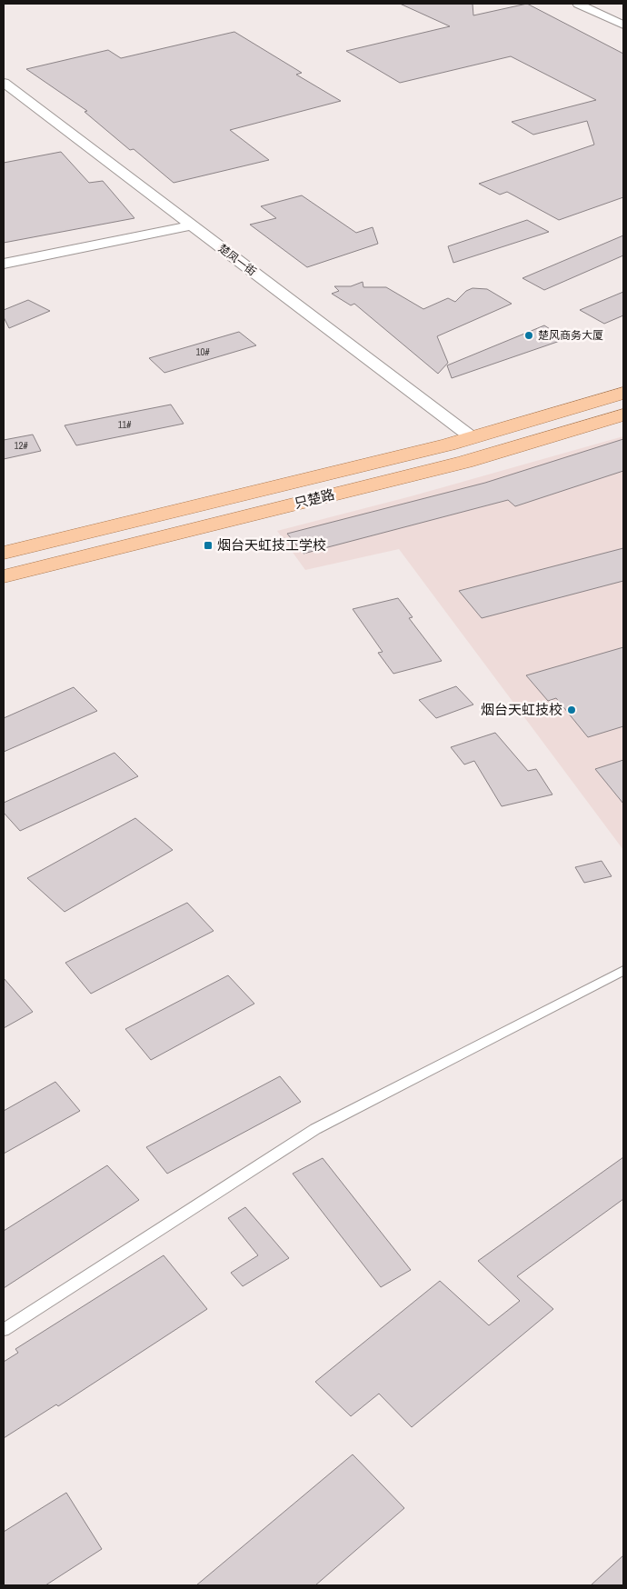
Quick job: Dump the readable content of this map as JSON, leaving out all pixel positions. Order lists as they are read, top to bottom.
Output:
{
  "streets": {
    "main road": ["只楚路"],
    "street": ["楚凤一街"]
  },
  "crossings": [
    ["楚凤一街", "只楚路"]
  ],
  "places": {
    "other": ["楚风商务大厦", "烟台天虹技校"],
    "transit": ["烟台天虹技工学校"]
  },
  "house_numbers": ["10#", "11#", "12#"]
}
